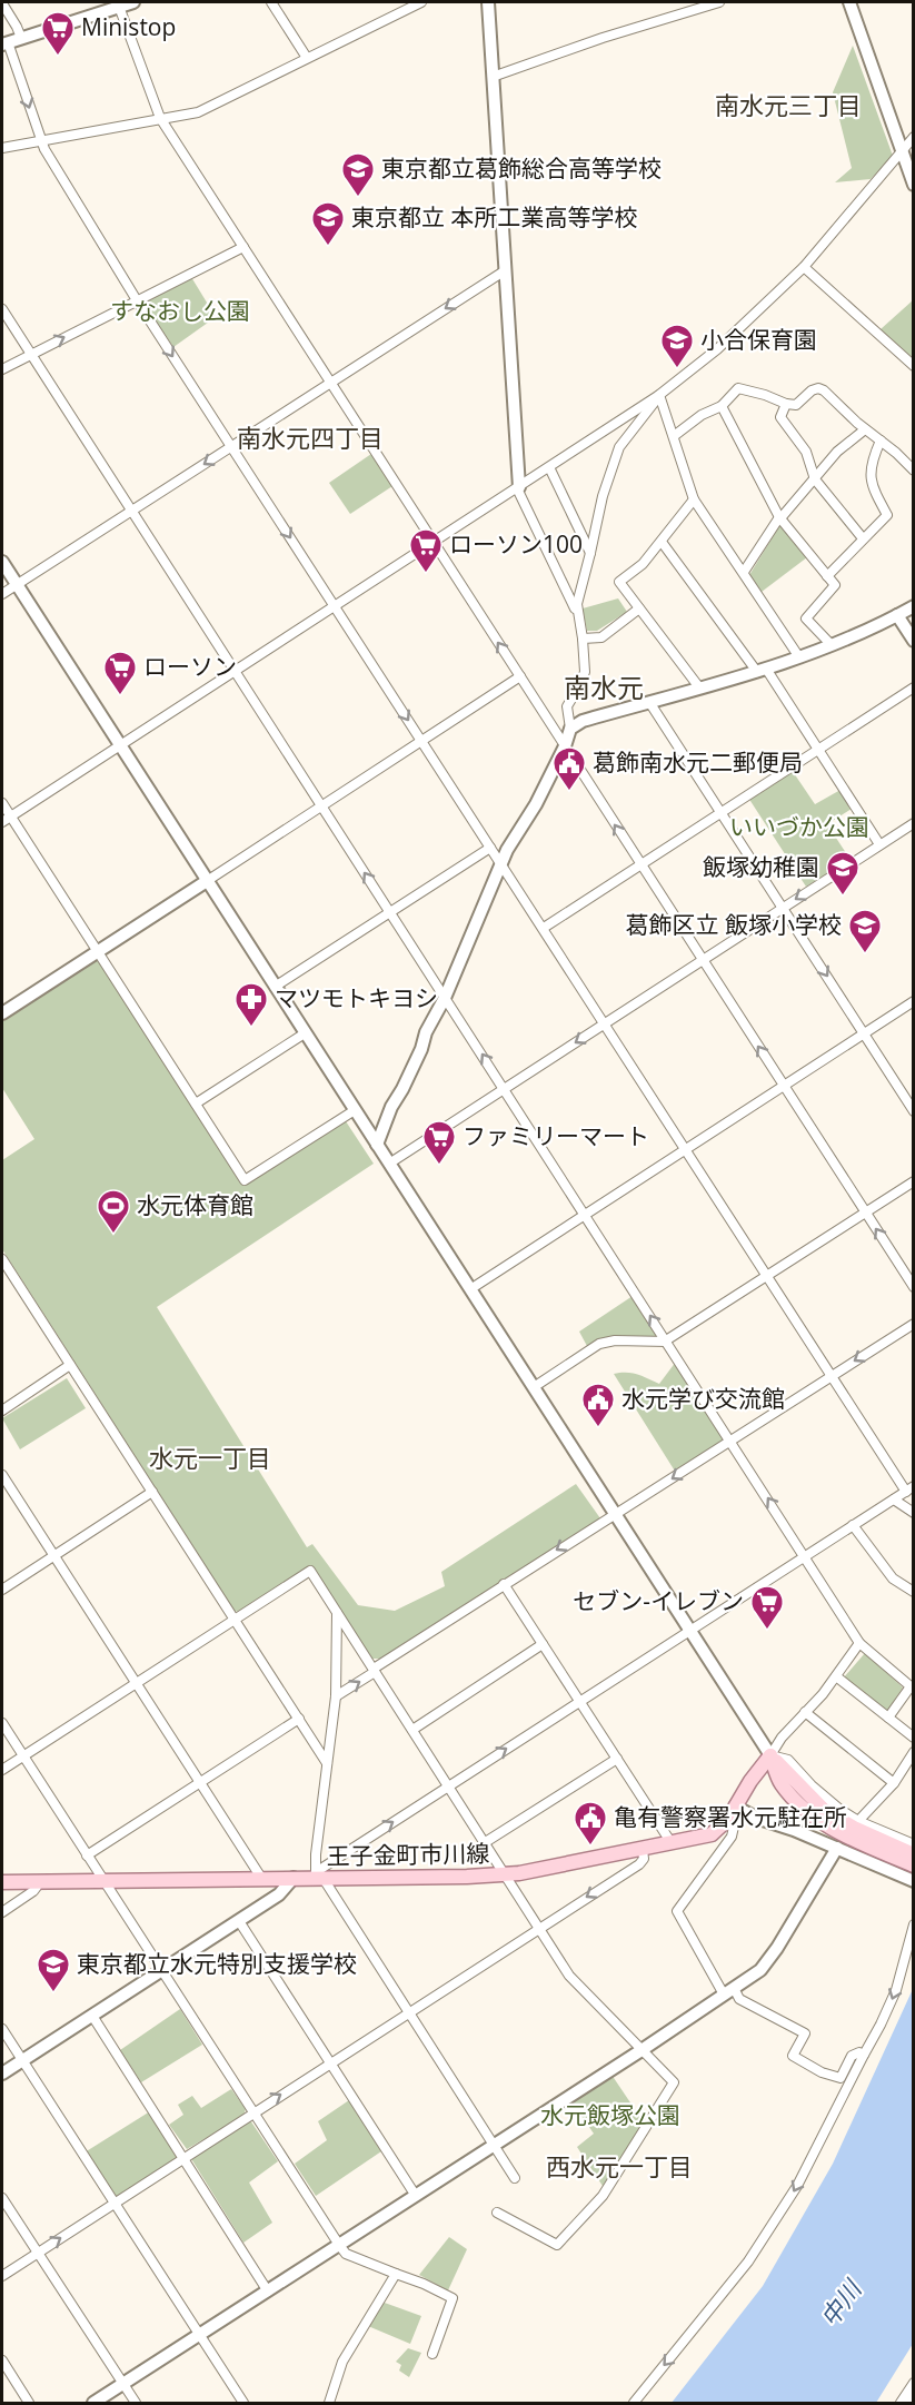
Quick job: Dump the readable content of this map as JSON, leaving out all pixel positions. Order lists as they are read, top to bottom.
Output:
{
  "streets": {
    "main road": ["王子金町市川線"]
  },
  "districts": [
    "南水元三丁目",
    "南水元四丁目",
    "南水元",
    "水元一丁目",
    "西水元一丁目"
  ],
  "water": ["中川"],
  "parks": ["すなおし公園", "いいづか公園", "水元飯塚公園"],
  "places": {
    "supermarket": [
      "Ministop",
      "ローソン100",
      "ローソン",
      "ファミリーマート",
      "セブン-イレブン"
    ],
    "school or university": [
      "東京都立葛飾総合高等学校",
      "東京都立 本所工業高等学校",
      "小合保育園",
      "飯塚幼稚園",
      "葛飾区立 飯塚小学校",
      "東京都立水元特別支援学校"
    ],
    "public building": ["葛飾南水元二郵便局", "水元学び交流館", "亀有警察署水元駐在所"],
    "pharmacy": ["マツモトキヨシ"],
    "sports": ["水元体育館"]
  }
}
